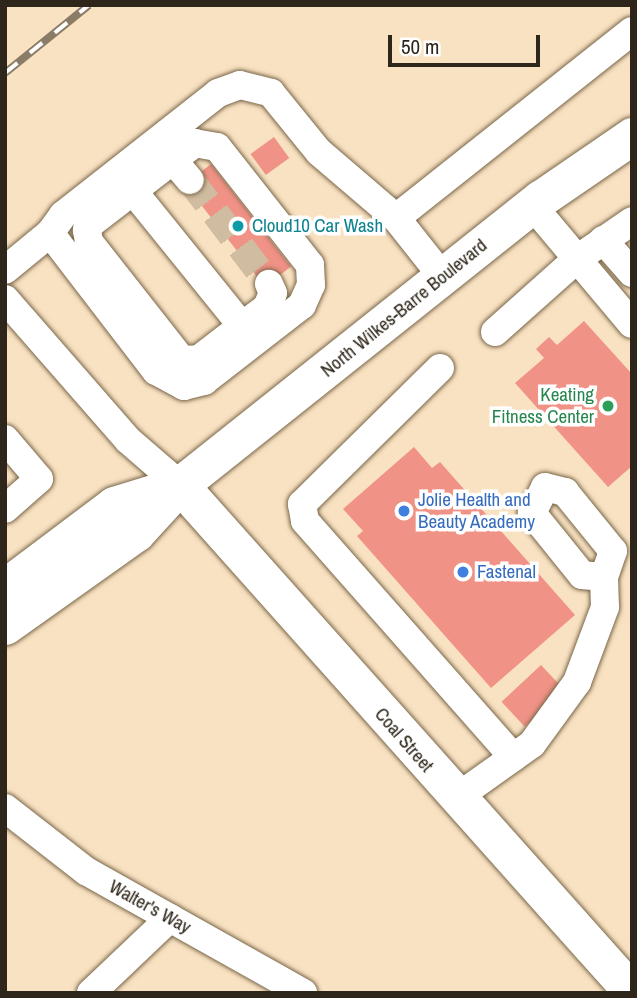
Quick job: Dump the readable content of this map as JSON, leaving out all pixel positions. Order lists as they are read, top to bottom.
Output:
{
  "streets": {
    "main road": ["North Wilkes-Barre Boulevard", "Coal Street"],
    "street": ["Walter's Way"]
  },
  "crossings": [
    ["North Wilkes-Barre Boulevard", "Coal Street"]
  ],
  "places": [
    "Cloud10 Car Wash",
    "Keating Fitness Center",
    "Jolie Health and Beauty Academy",
    "Fastenal"
  ],
  "scale_bar": "50 m"
}
